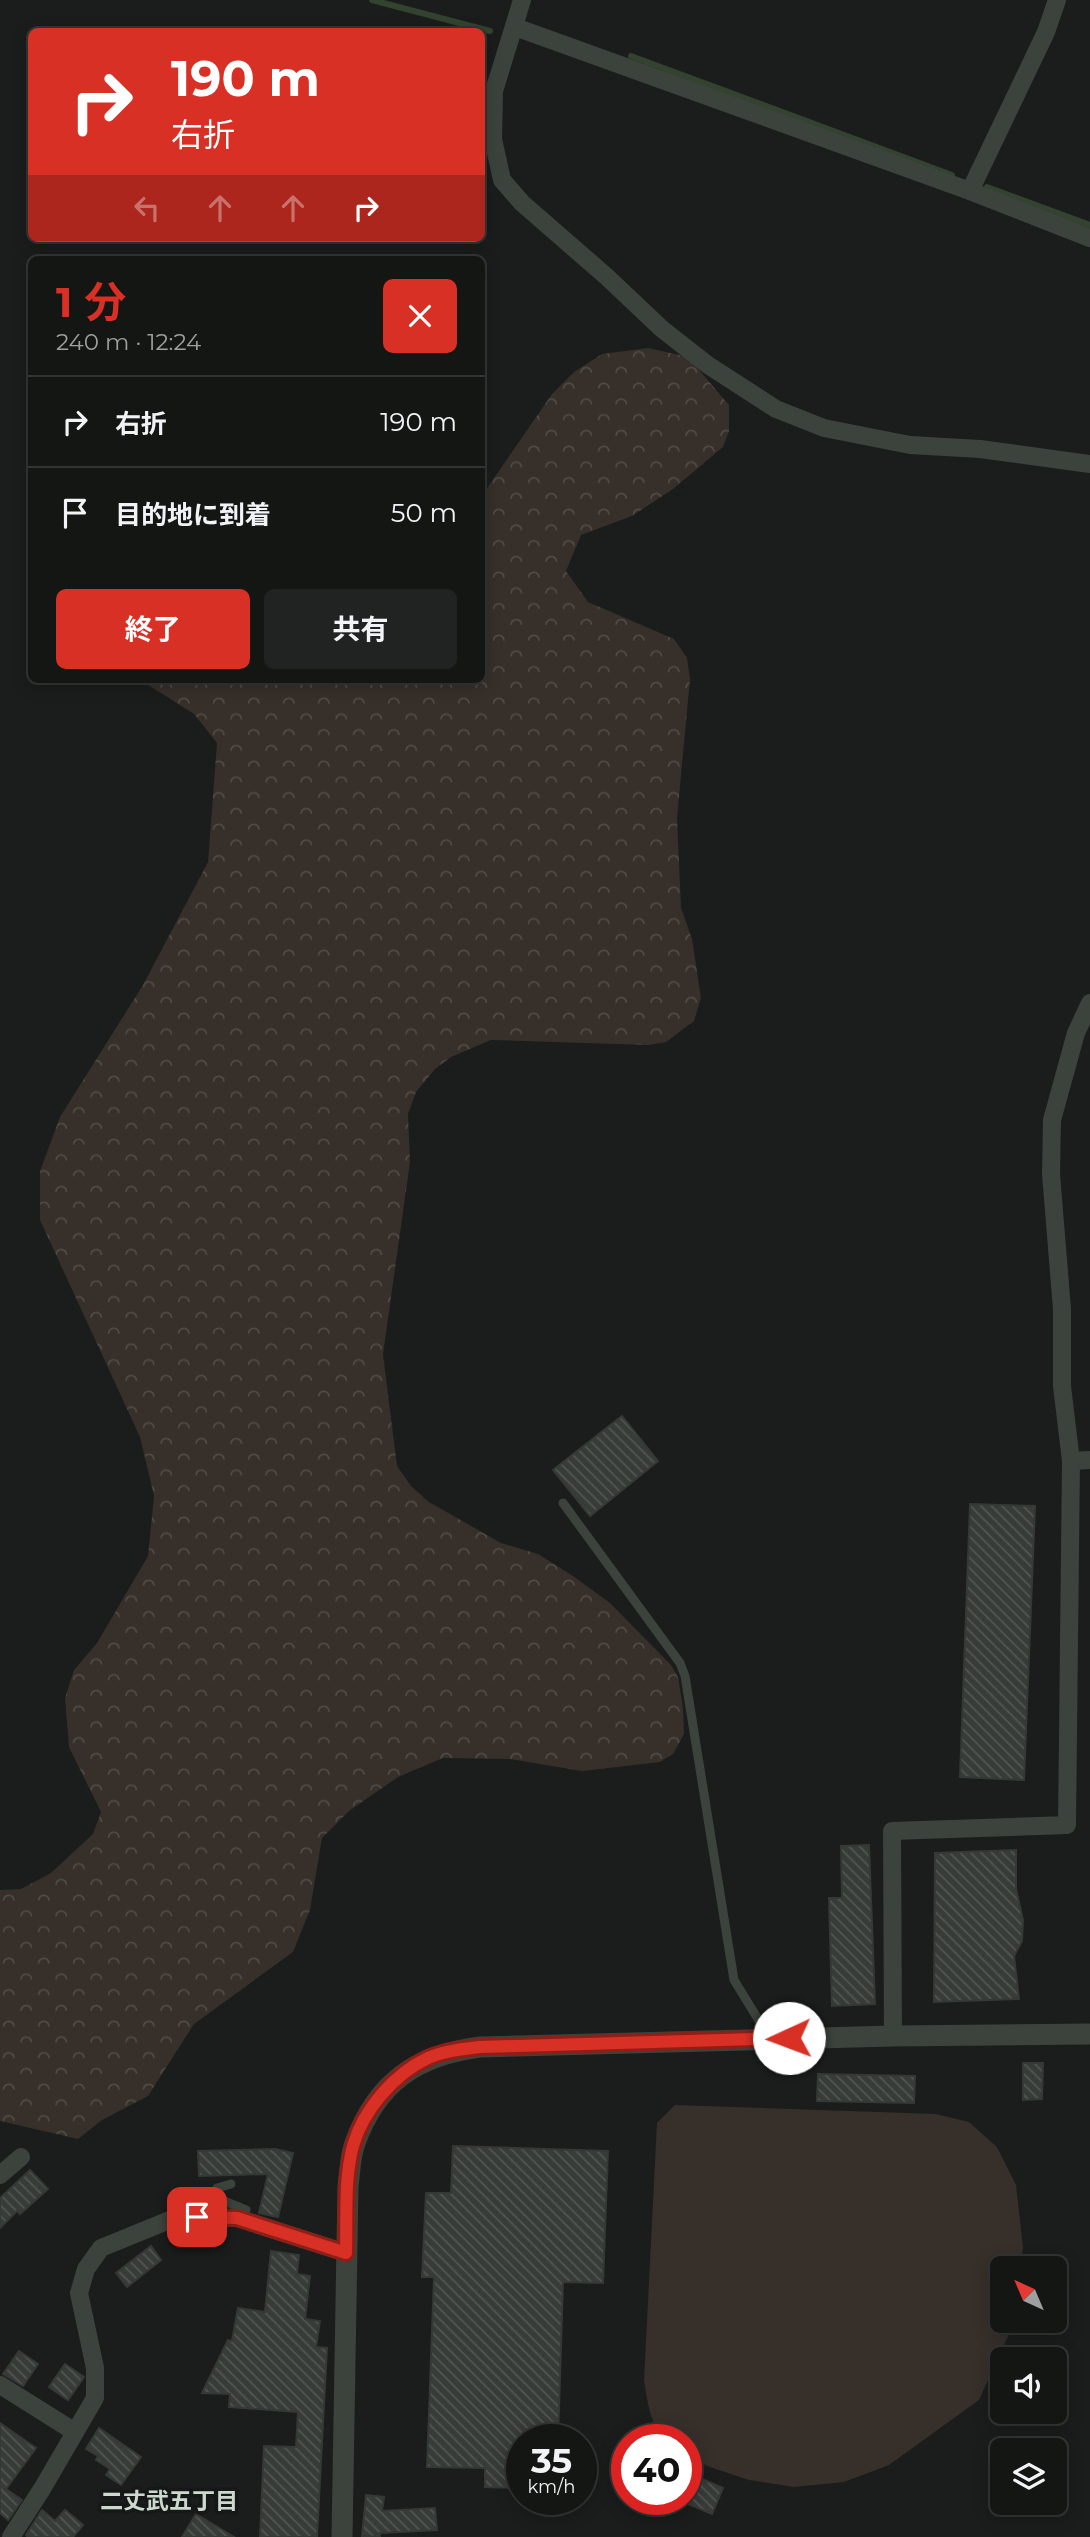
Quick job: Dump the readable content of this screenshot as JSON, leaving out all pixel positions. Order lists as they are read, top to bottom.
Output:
{
  "districts": ["二丈武五丁目"],
  "north": "top left",
  "page": {
    "turn": ["190 m", "右折"],
    "heading": ["1 分", "240 m · 12:24"],
    "list": [
      {
        "name": "右折",
        "value": "190 m"
      },
      {
        "name": "目的地に到着",
        "value": "50 m"
      }
    ],
    "buttons": ["終了", "共有"],
    "speed": "35 km/h",
    "limit": "40"
  }
}
